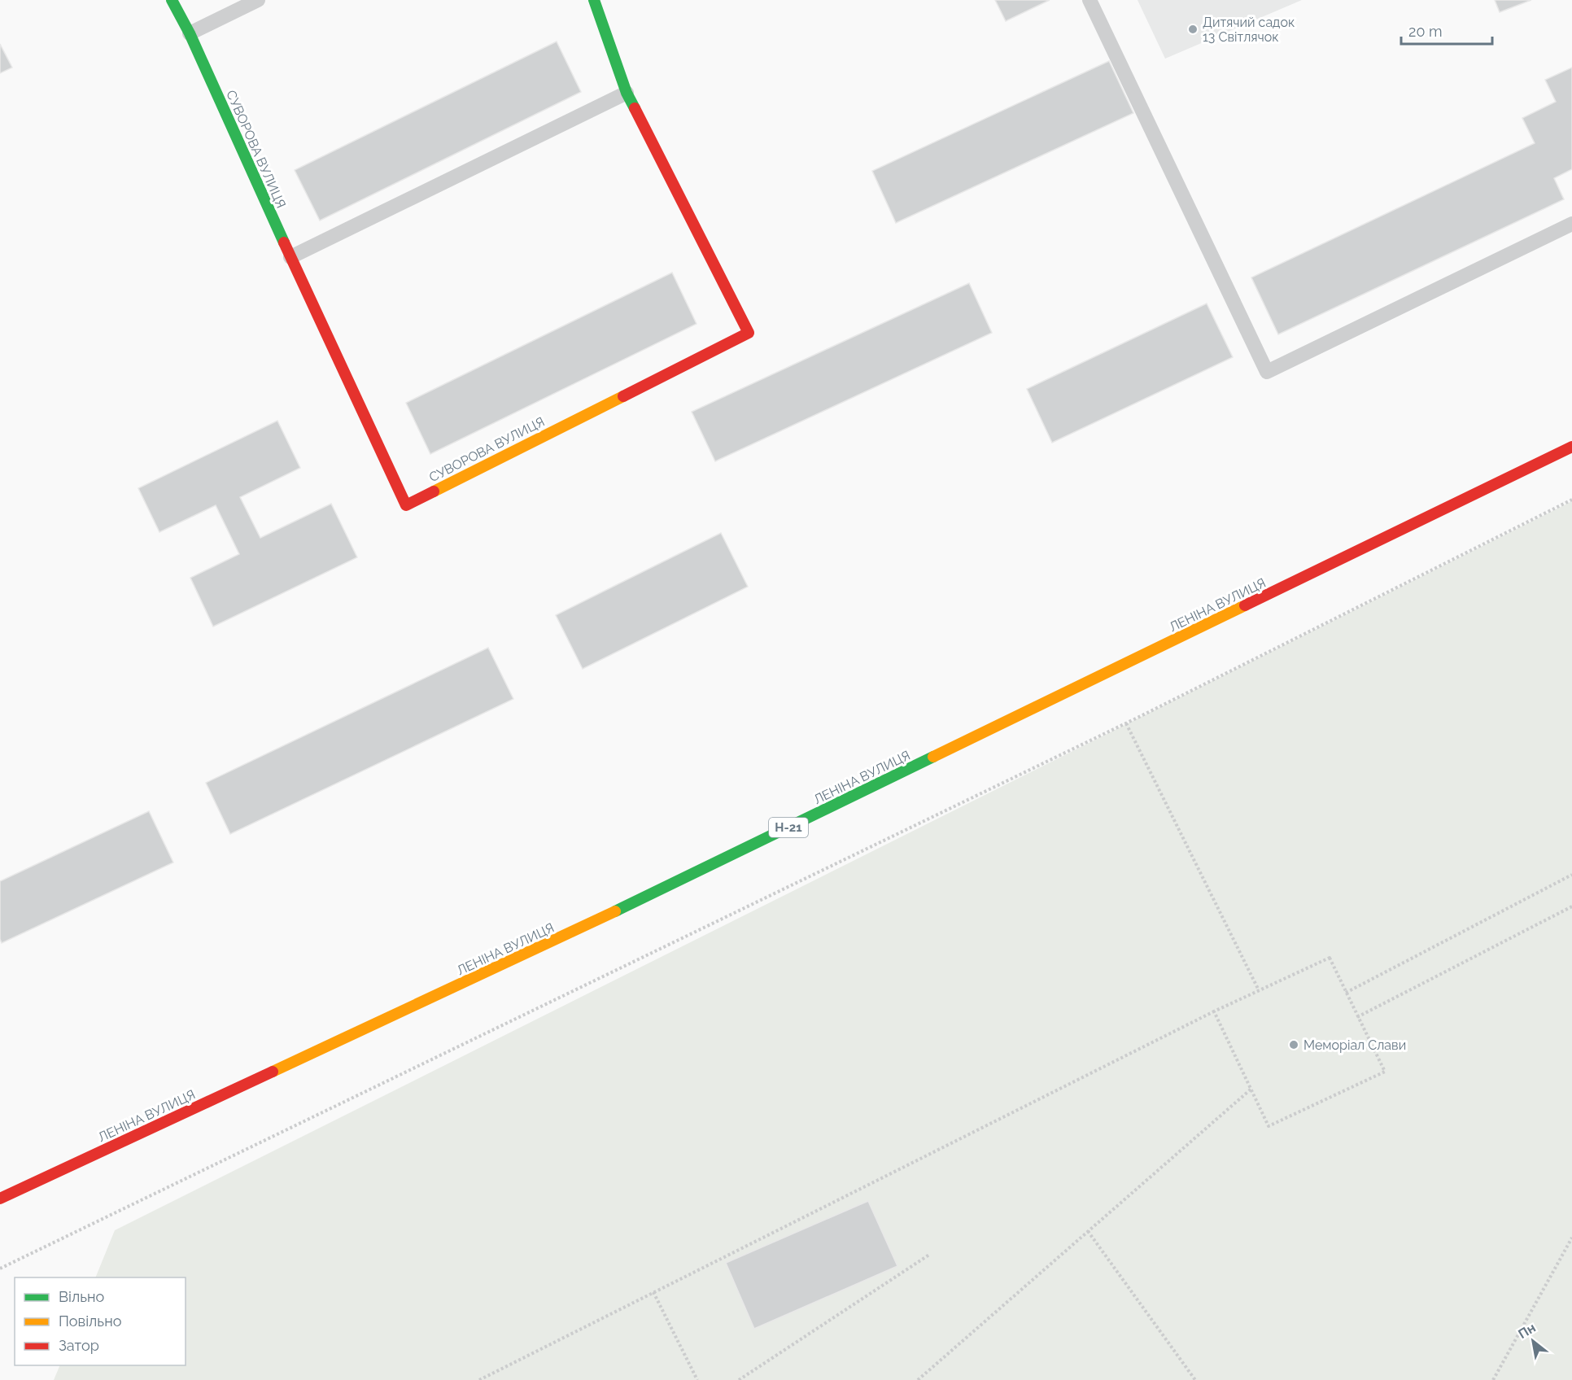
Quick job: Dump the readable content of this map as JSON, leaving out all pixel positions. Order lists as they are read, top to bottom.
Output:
{
  "streets": {
    "main road": ["СУВОРОВА ВУЛИЦЯ", "ЛЕНІНА ВУЛИЦЯ", "Н-21"]
  },
  "places": ["Дитячий садок 13 Світлячок", "Меморіал Слави"],
  "legend": ["Вільно", "Повільно", "Затор"],
  "scale_bar": "20 m",
  "north": "top left"
}
